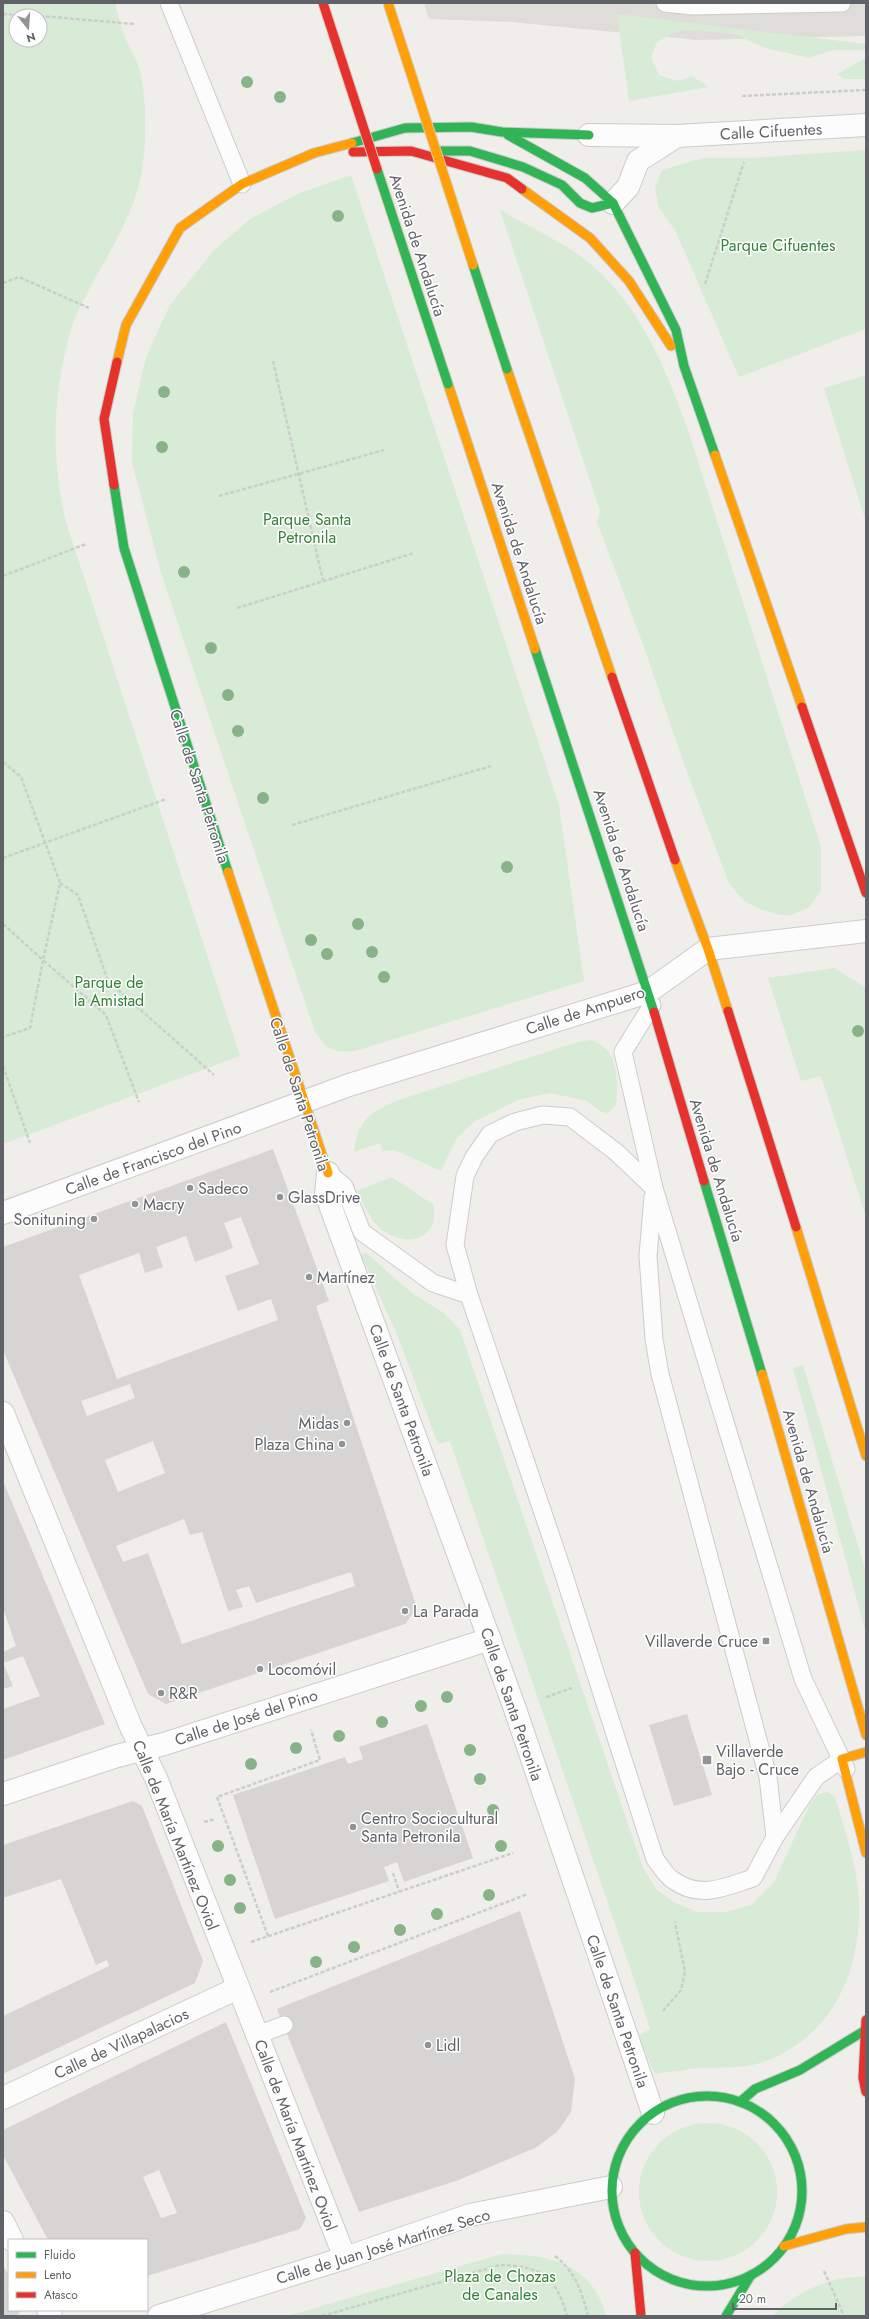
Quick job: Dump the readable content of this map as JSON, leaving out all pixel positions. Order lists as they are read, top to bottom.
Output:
{
  "streets": {
    "main road": ["Avenida de Andalucía", "Calle de Santa Petronila"],
    "street": [
      "Calle Cifuentes",
      "Calle de Ampuero",
      "Calle de Francisco del Pino",
      "Calle de José del Pino",
      "Calle de María Martínez Oviol",
      "Calle de Villapalacios",
      "Calle de Juan José Martínez Seco"
    ]
  },
  "crossings": [
    ["Avenida de Andalucía", "Calle de Ampuero"],
    ["Calle de Santa Petronila", "Calle de Ampuero"],
    ["Calle de Santa Petronila", "Calle de Francisco del Pino"],
    ["Calle de Santa Petronila", "Calle de José del Pino"],
    ["Calle de Ampuero", "Calle de Francisco del Pino"],
    ["Calle de José del Pino", "Calle de María Martínez Oviol"],
    ["Calle de María Martínez Oviol", "Calle de Villapalacios"],
    ["Calle de María Martínez Oviol", "Calle de Juan José Martínez Seco"]
  ],
  "parks": [
    "Parque Cifuentes",
    "Parque Santa Petronila",
    "Parque de la Amistad",
    "Plaza de Chozas de Canales"
  ],
  "places": {
    "other": [
      "Sadeco",
      "GlassDrive",
      "Macry",
      "Sonituning",
      "Martínez",
      "Midas",
      "Plaza China",
      "La Parada",
      "Locomóvil",
      "R&R",
      "Centro Sociocultural Santa Petronila",
      "Lidl"
    ],
    "transit": ["Villaverde Cruce", "Villaverde Bajo - Cruce"]
  },
  "legend": ["Fluido", "Lento", "Atasco"],
  "scale_bar": "20 m",
  "north": "bottom"
}
